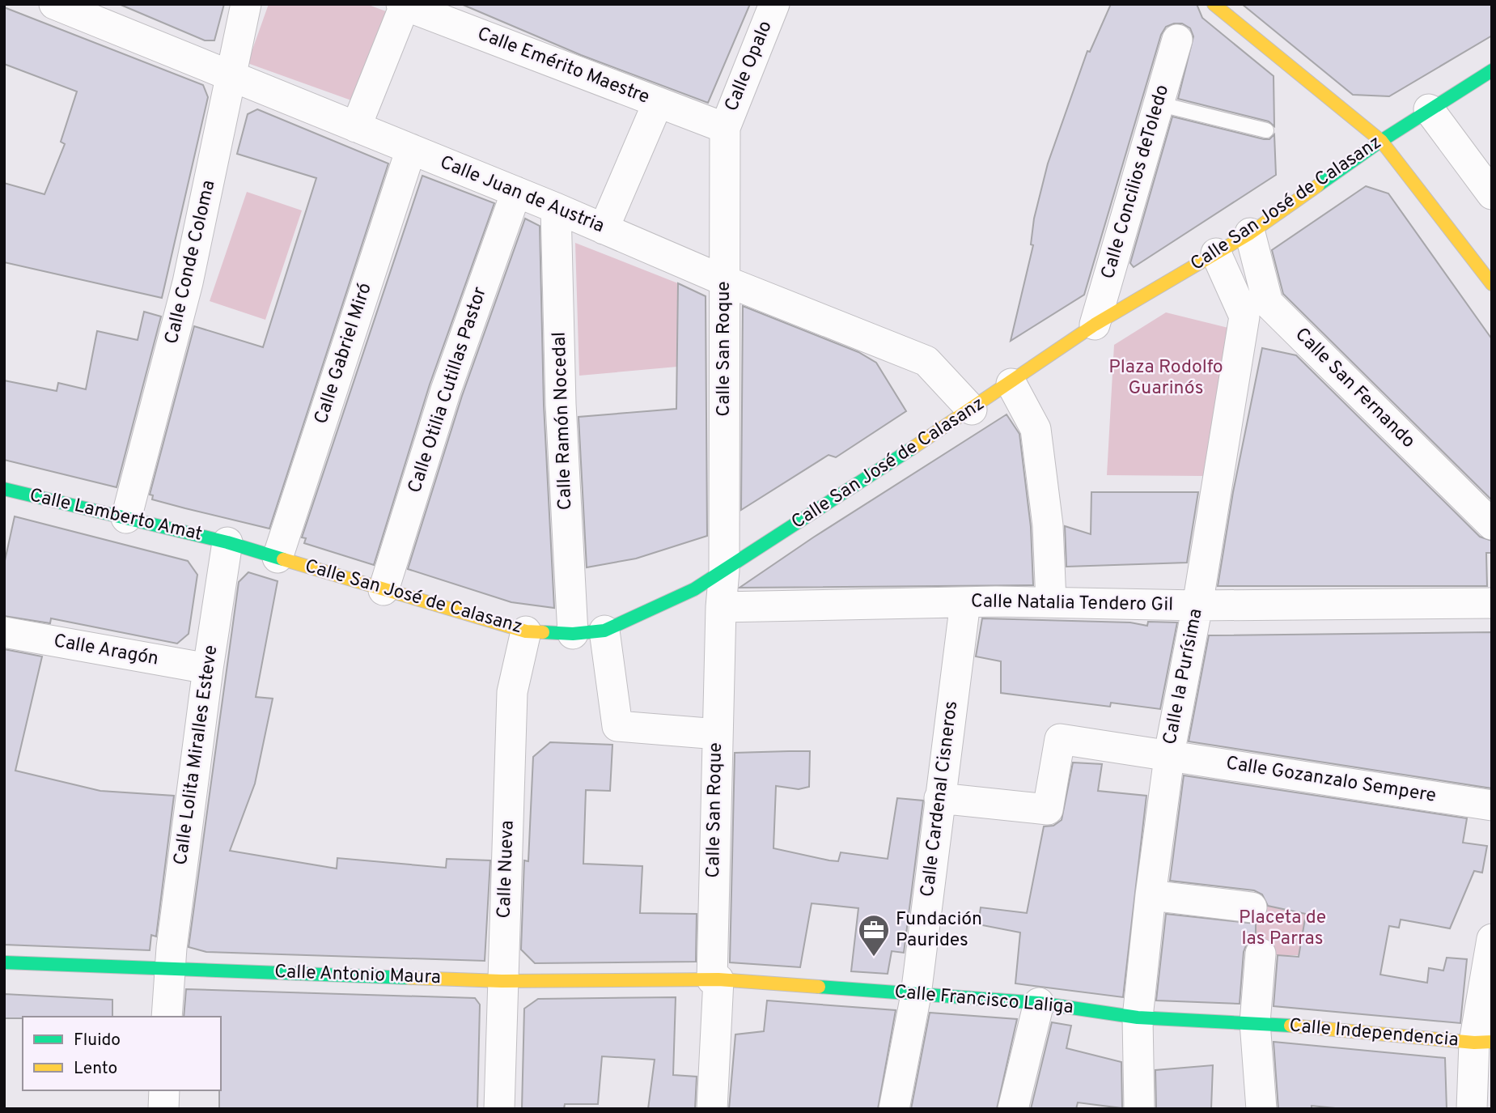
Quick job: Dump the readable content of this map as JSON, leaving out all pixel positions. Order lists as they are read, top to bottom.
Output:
{
  "streets": {
    "street": [
      "Calle Emérito Maestre",
      "Calle Opalo",
      "Calle Concilios deToledo",
      "Calle Juan de Austria",
      "Calle San José de Calasanz",
      "Calle Conde Coloma",
      "Calle San Roque",
      "Calle Gabriel Miró",
      "Calle San Fernando",
      "Calle Otilia Cutillas Pastor",
      "Calle Ramón Nocedal",
      "Calle Lamberto Amat",
      "Calle Natalia Tendero Gil",
      "Calle Aragón",
      "Calle la Purísima",
      "Calle Lolita Miralles Esteve",
      "Calle Gozanzalo Sempere",
      "Calle Cardenal Cisneros",
      "Calle Nueva",
      "Calle Antonio Maura",
      "Calle Francisco Laliga",
      "Calle Independencia"
    ]
  },
  "crossings": [
    ["Calle Emérito Maestre", "Calle Opalo"],
    ["Calle Emérito Maestre", "Calle San Roque"],
    ["Calle Opalo", "Calle San Roque"],
    ["Calle Concilios deToledo", "Calle San José de Calasanz"],
    ["Calle Juan de Austria", "Calle San José de Calasanz"],
    ["Calle Juan de Austria", "Calle Conde Coloma"],
    ["Calle Juan de Austria", "Calle San Roque"],
    ["Calle Juan de Austria", "Calle Gabriel Miró"],
    ["Calle Juan de Austria", "Calle Otilia Cutillas Pastor"],
    ["Calle Juan de Austria", "Calle Ramón Nocedal"],
    ["Calle San José de Calasanz", "Calle San Roque"],
    ["Calle San José de Calasanz", "Calle Gabriel Miró"],
    ["Calle San José de Calasanz", "Calle Otilia Cutillas Pastor"],
    ["Calle San José de Calasanz", "Calle Ramón Nocedal"],
    ["Calle San José de Calasanz", "Calle Lamberto Amat"],
    ["Calle San José de Calasanz", "Calle Lolita Miralles Esteve"],
    ["Calle San José de Calasanz", "Calle Nueva"],
    ["Calle Conde Coloma", "Calle Lamberto Amat"],
    ["Calle San Roque", "Calle Natalia Tendero Gil"],
    ["Calle San Roque", "Calle Antonio Maura"],
    ["Calle San Roque", "Calle Francisco Laliga"],
    ["Calle San Fernando", "Calle la Purísima"],
    ["Calle Lamberto Amat", "Calle Lolita Miralles Esteve"],
    ["Calle Natalia Tendero Gil", "Calle la Purísima"],
    ["Calle Natalia Tendero Gil", "Calle Cardenal Cisneros"],
    ["Calle Aragón", "Calle Lolita Miralles Esteve"],
    ["Calle la Purísima", "Calle Gozanzalo Sempere"],
    ["Calle la Purísima", "Calle Francisco Laliga"],
    ["Calle Lolita Miralles Esteve", "Calle Antonio Maura"],
    ["Calle Gozanzalo Sempere", "Calle Cardenal Cisneros"],
    ["Calle Cardenal Cisneros", "Calle Francisco Laliga"],
    ["Calle Nueva", "Calle Antonio Maura"],
    ["Calle Antonio Maura", "Calle Francisco Laliga"],
    ["Calle Francisco Laliga", "Calle Independencia"]
  ],
  "parks": ["Plaza Rodolfo Guarinós", "Placeta de las Parras"],
  "places": {
    "office": ["Fundación Paurides"]
  },
  "legend": ["Fluido", "Lento"]
}
